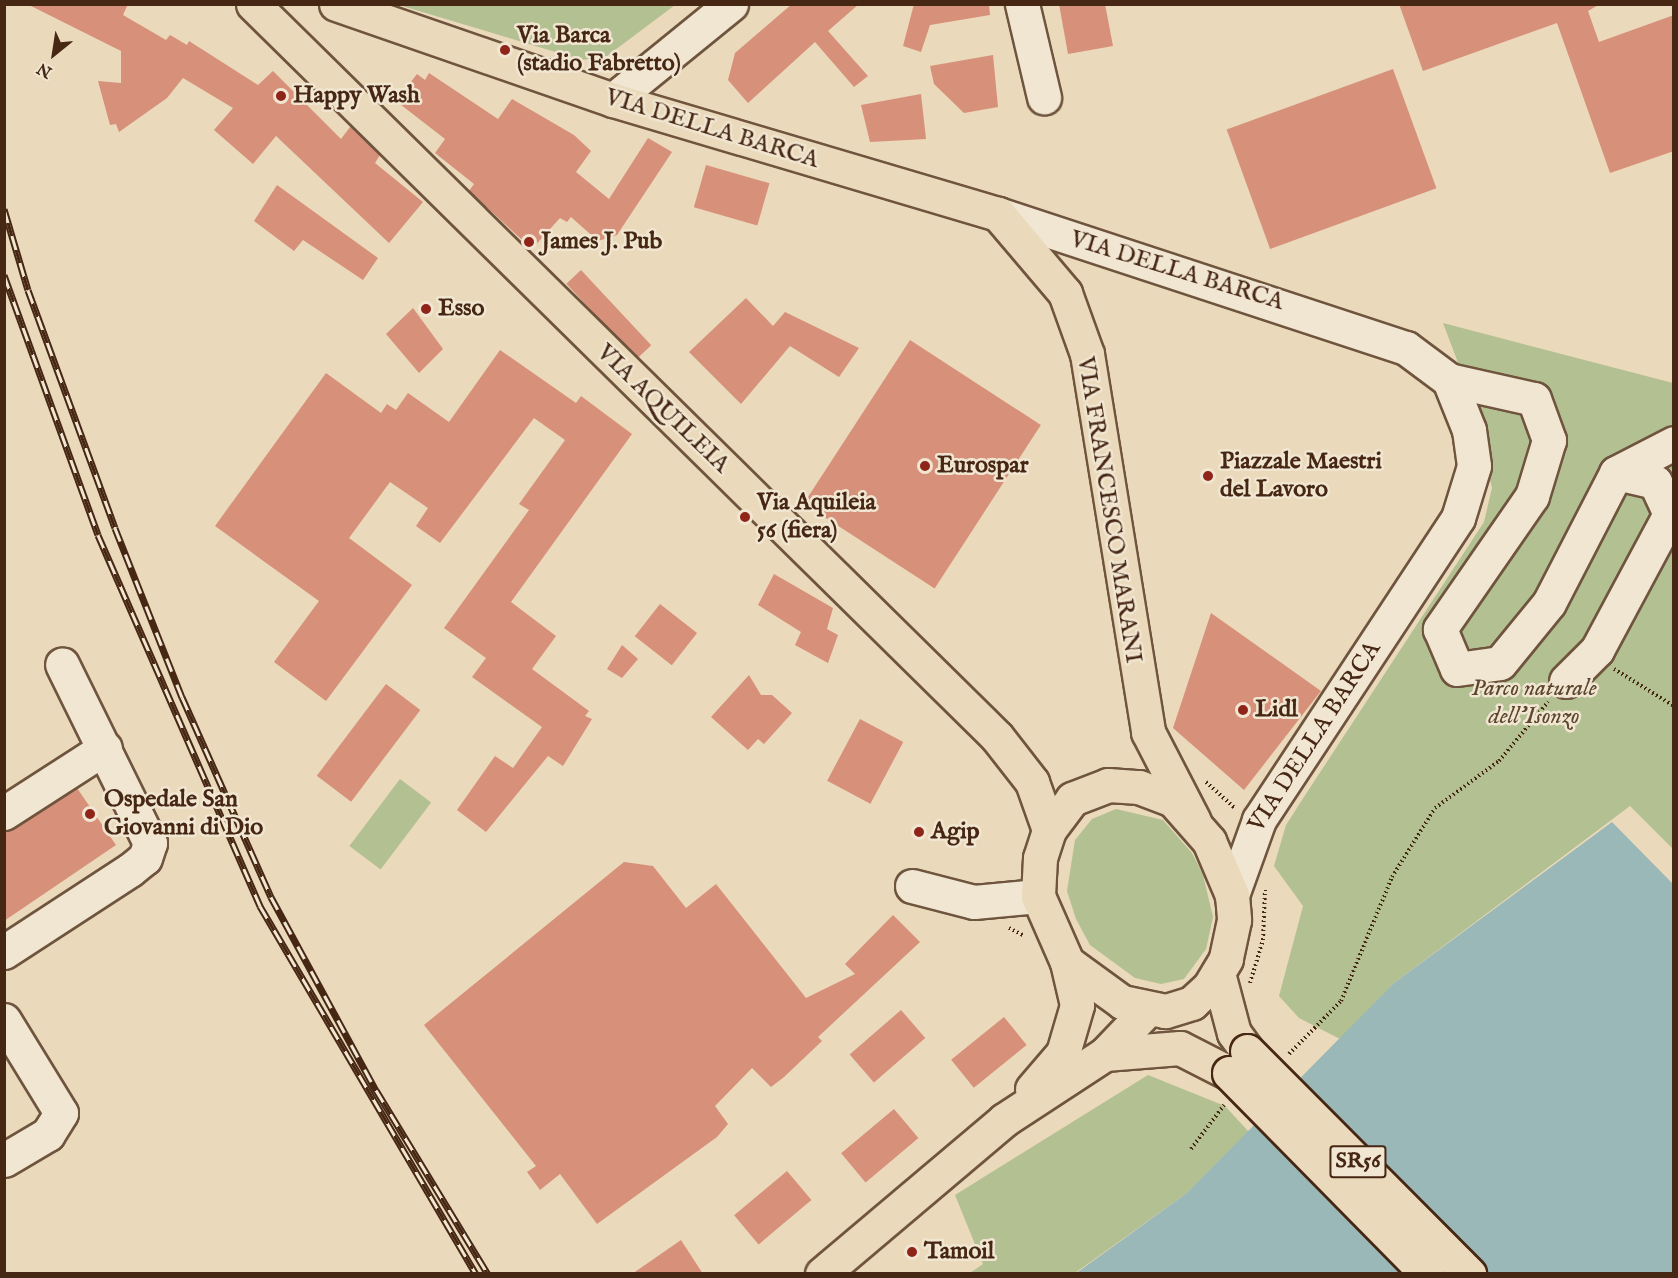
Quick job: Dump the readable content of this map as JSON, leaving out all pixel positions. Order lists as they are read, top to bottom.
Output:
{
  "streets": {
    "main road": [
      "VIA DELLA BARCA",
      "VIA AQUILEIA",
      "VIA FRANCESCO MARANI",
      "SR56"
    ]
  },
  "crossings": [
    ["VIA DELLA BARCA", "VIA AQUILEIA"],
    ["VIA DELLA BARCA", "VIA FRANCESCO MARANI"],
    ["VIA DELLA BARCA", "SR56"],
    ["VIA AQUILEIA", "VIA FRANCESCO MARANI"],
    ["VIA AQUILEIA", "SR56"],
    ["VIA FRANCESCO MARANI", "SR56"]
  ],
  "parks": ["Parco naturale dell'Isonzo"],
  "places": [
    "Via Barca (stadio Fabretto)",
    "Happy Wash",
    "James J. Pub",
    "Esso",
    "Eurospar",
    "Piazzale Maestri del Lavoro",
    "Via Aquileia 56 (fiera)",
    "Lidl",
    "Ospedale San Giovanni di Dio",
    "Agip",
    "Tamoil"
  ],
  "north": "bottom left"
}
